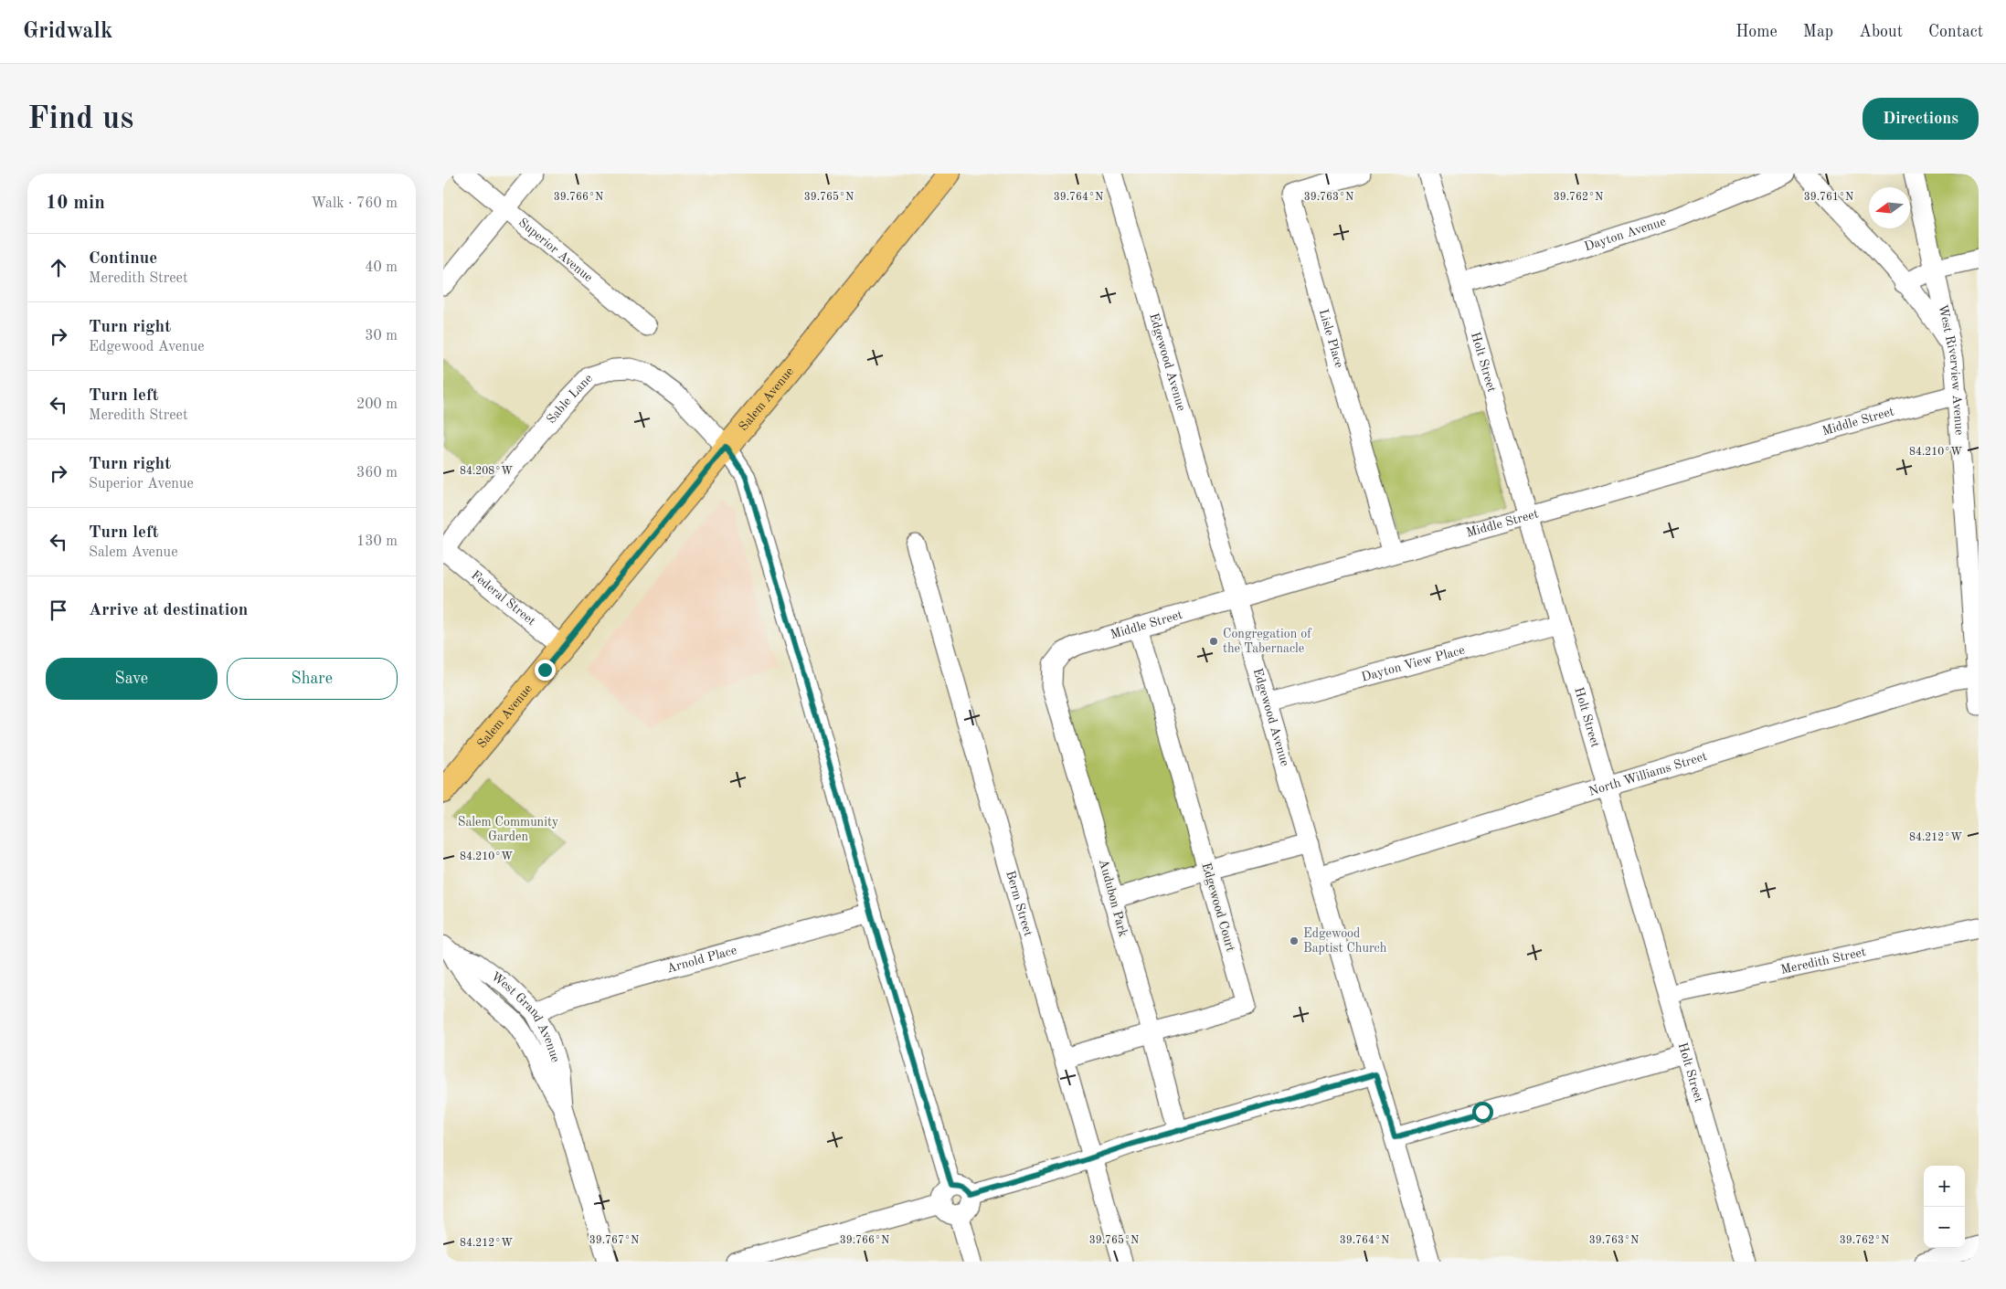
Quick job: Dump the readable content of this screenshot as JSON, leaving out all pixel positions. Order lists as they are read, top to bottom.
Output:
{
  "streets": {
    "main road": ["Salem Avenue"],
    "street": [
      "Dayton Avenue",
      "Superior Avenue",
      "Lisle Place",
      "Edgewood Avenue",
      "Holt Street",
      "West Riverview Avenue",
      "Sable Lane",
      "Middle Street",
      "Federal Street",
      "Dayton View Place",
      "North Williams Street",
      "Audubon Park",
      "Berm Street",
      "Edgewood Court",
      "Arnold Place",
      "Meredith Street",
      "West Grand Avenue"
    ]
  },
  "crossings": [
    ["Dayton Avenue", "Holt Street"],
    ["Lisle Place", "Middle Street"],
    ["Edgewood Avenue", "Middle Street"],
    ["Edgewood Avenue", "Dayton View Place"],
    ["Edgewood Avenue", "North Williams Street"],
    ["Holt Street", "Middle Street"],
    ["Holt Street", "Dayton View Place"],
    ["Holt Street", "North Williams Street"],
    ["Holt Street", "Meredith Street"],
    ["West Riverview Avenue", "Middle Street"],
    ["West Riverview Avenue", "North Williams Street"],
    ["Salem Avenue", "Sable Lane"],
    ["Salem Avenue", "Federal Street"],
    ["Sable Lane", "Federal Street"],
    ["Middle Street", "Audubon Park"],
    ["Middle Street", "Edgewood Court"],
    ["Audubon Park", "Edgewood Court"],
    ["Berm Street", "Edgewood Court"],
    ["Arnold Place", "West Grand Avenue"]
  ],
  "parks": ["Salem Community Garden"],
  "places": ["Congregation of the Tabernacle", "Edgewood Baptist Church"],
  "north": "left",
  "page": {
    "header": "Gridwalk",
    "nav": [
      "Home",
      "Map",
      "About",
      "Contact"
    ],
    "buttons": [
      "Directions",
      ["Save", "Share"]
    ],
    "title": "Find us",
    "heading": ["10 min", "Walk · 760 m"],
    "list": [
      ["Continue", "Meredith Street", "40 m"],
      ["Turn right", "Edgewood Avenue", "30 m"],
      ["Turn left", "Meredith Street", "200 m"],
      ["Turn right", "Superior Avenue", "360 m"],
      ["Turn left", "Salem Avenue", "130 m"],
      "Arrive at destination"
    ],
    "map_buttons": ["+", "−"]
  },
  "coordinates": [
    "39.766°N",
    "39.765°N",
    "39.764°N",
    "39.762°N",
    "39.761°N",
    "39.763°N",
    "84.210°W",
    "84.208°W",
    "84.212°W",
    "39.767°N"
  ]
}
